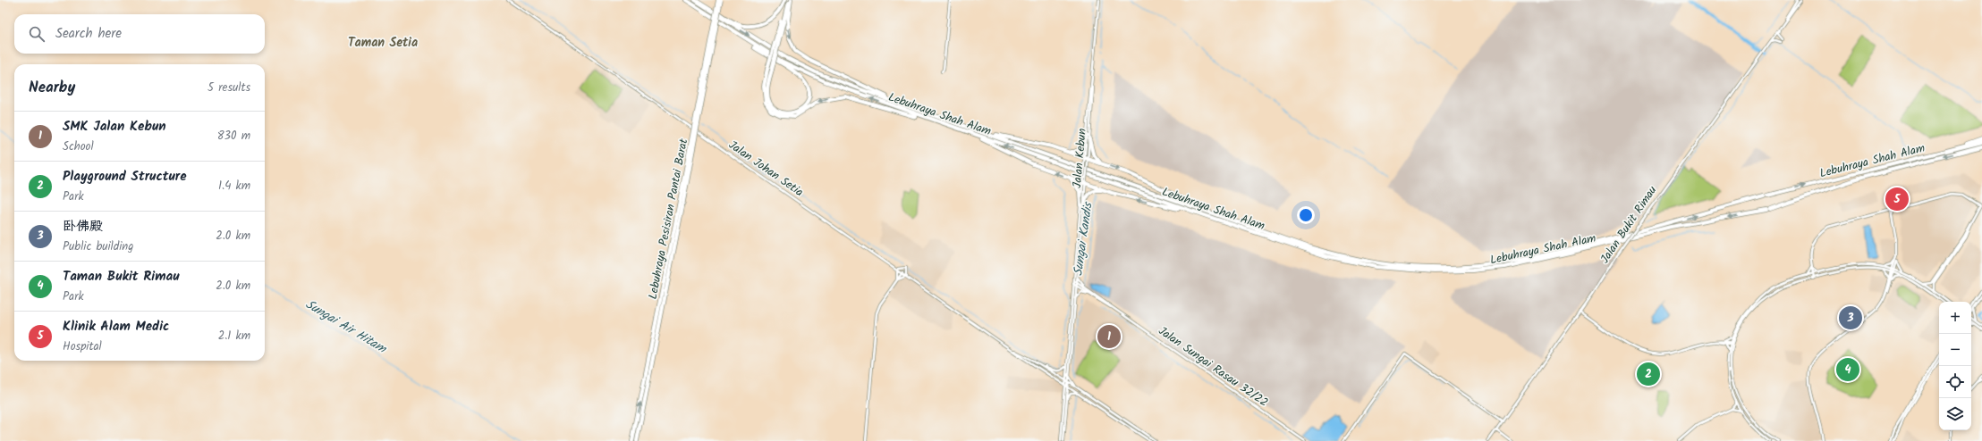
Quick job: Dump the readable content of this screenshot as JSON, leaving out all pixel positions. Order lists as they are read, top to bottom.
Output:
{
  "streets": {
    "highway": ["Lebuhraya Shah Alam", "Lebuhraya Pesisiran Pantai Barat"],
    "main road": [
      "Jalan Kebun",
      "Jalan Johan Setia",
      "Jalan Bukit Rimau",
      "Jalan Sungai Rasau 32/22"
    ]
  },
  "crossings": [
    ["Jalan Kebun", "Jalan Johan Setia"],
    ["Jalan Kebun", "Jalan Sungai Rasau 32/22"]
  ],
  "districts": ["Taman Setia"],
  "water": ["Sungai Kandis", "Sungai Air Hitam"],
  "page": {
    "search": "Search here",
    "heading": ["Nearby", "5 results"],
    "list": [
      {
        "mark": "1",
        "name": "SMK Jalan Kebun",
        "note": "School",
        "value": "830 m"
      },
      {
        "mark": "2",
        "name": "Playground Structure",
        "note": "Park",
        "value": "1.4 km"
      },
      {
        "mark": "3",
        "name": "卧佛殿",
        "note": "Public building",
        "value": "2.0 km"
      },
      {
        "mark": "4",
        "name": "Taman Bukit Rimau",
        "note": "Park",
        "value": "2.0 km"
      },
      {
        "mark": "5",
        "name": "Klinik Alam Medic",
        "note": "Hospital",
        "value": "2.1 km"
      }
    ],
    "pins": [
      "5",
      "3",
      "1",
      "4",
      "2"
    ],
    "map_buttons": ["+", "−"]
  }
}
